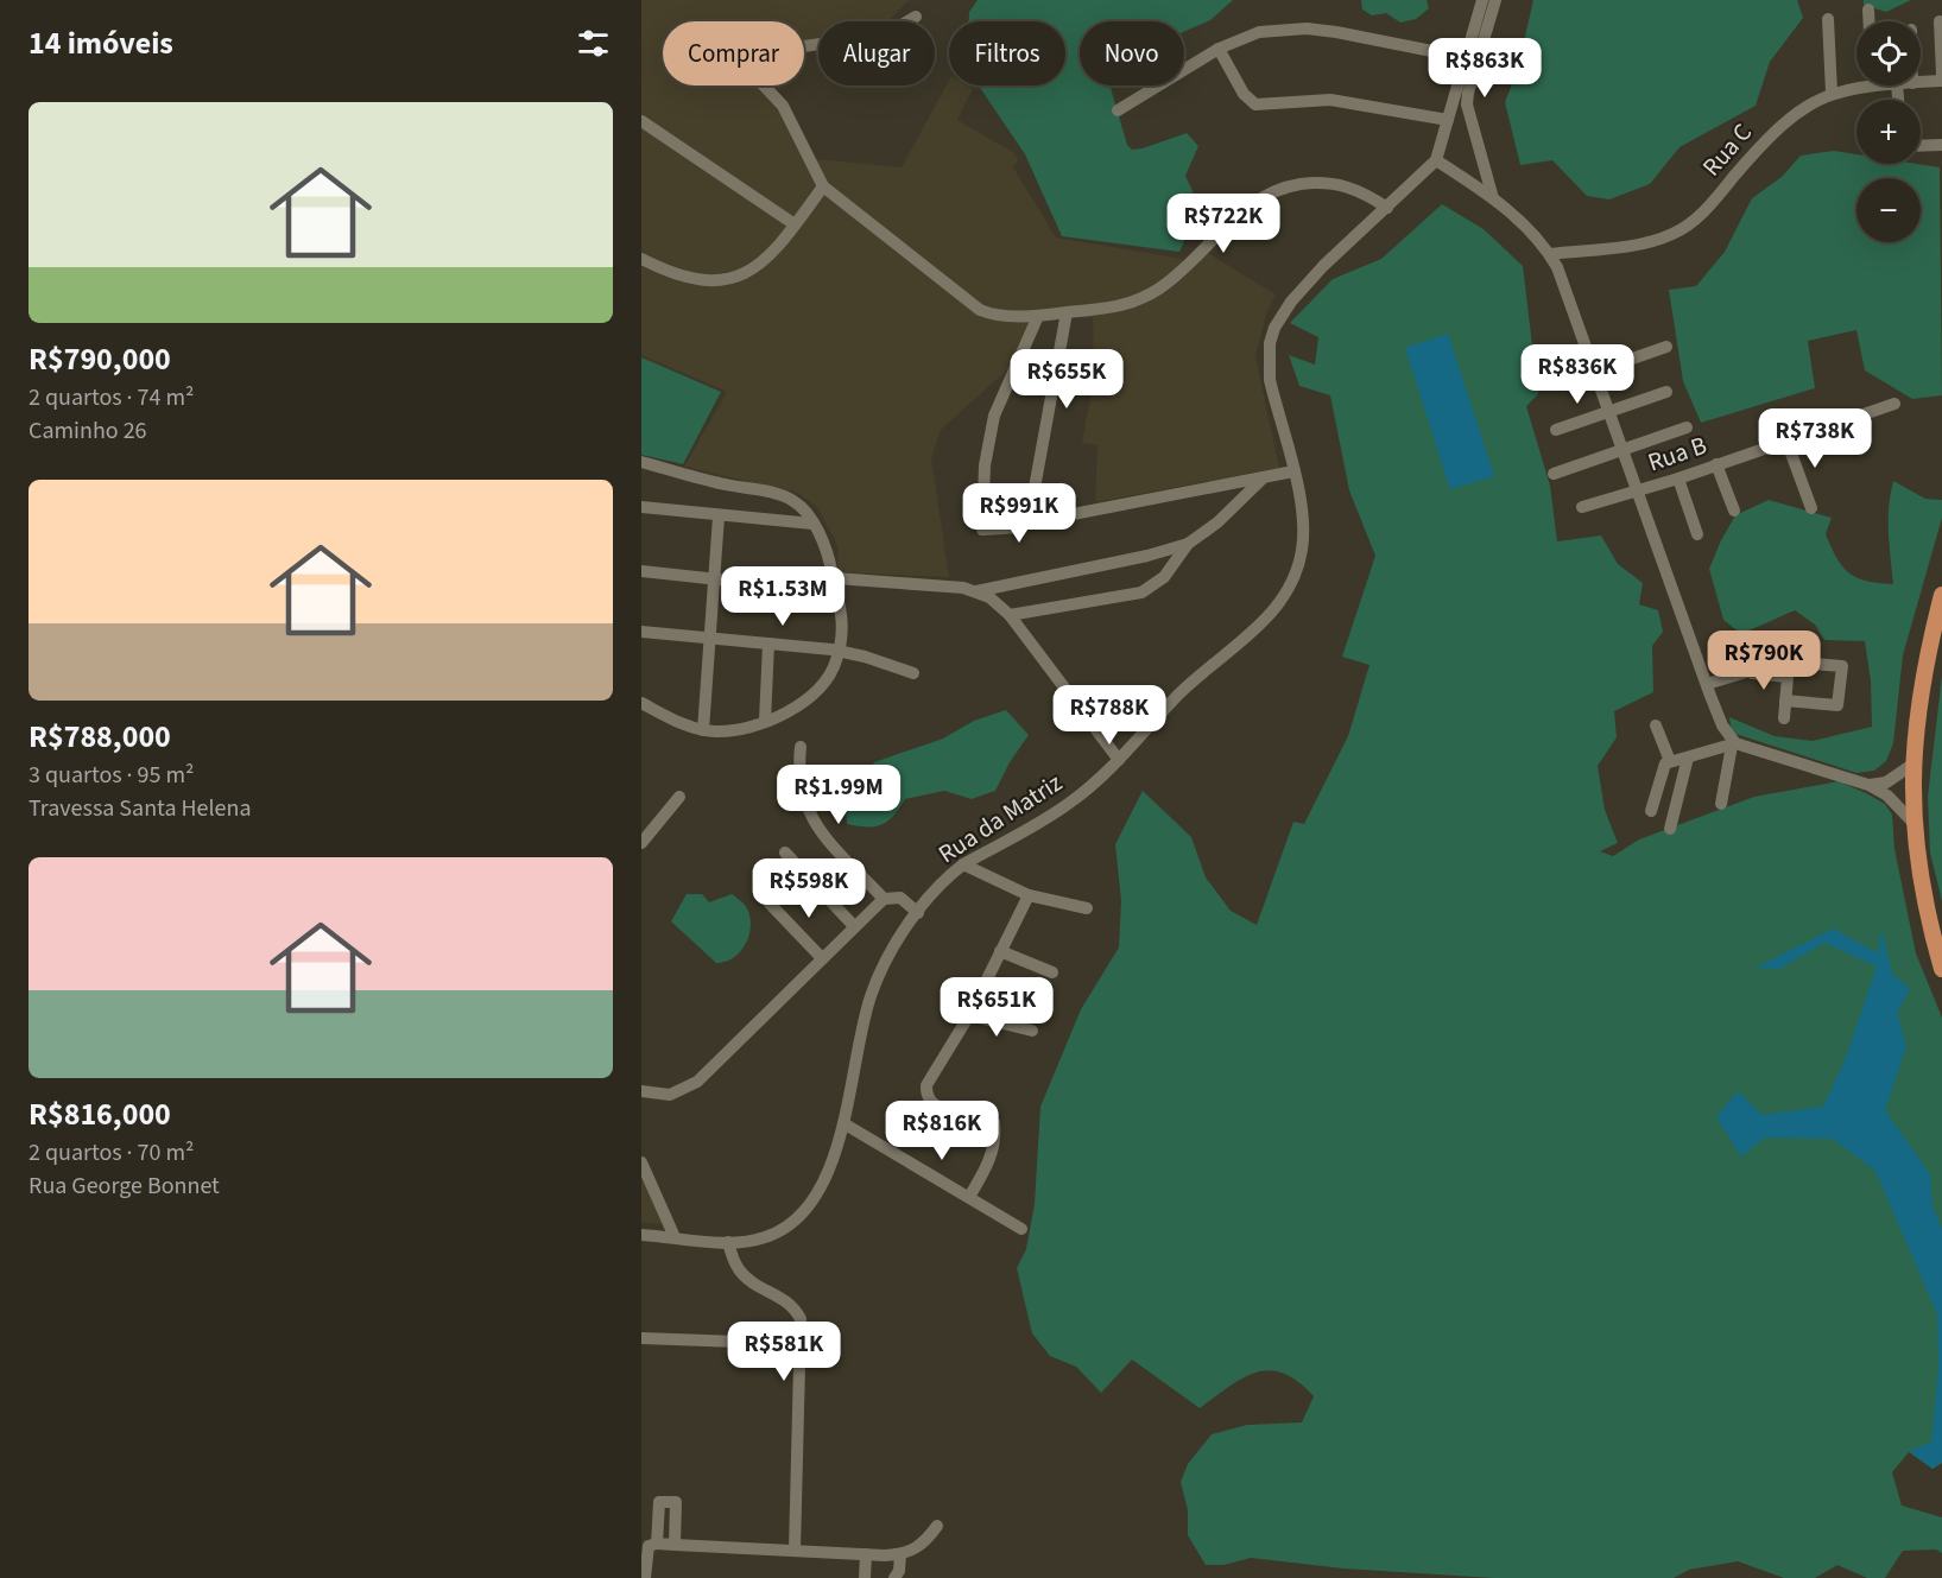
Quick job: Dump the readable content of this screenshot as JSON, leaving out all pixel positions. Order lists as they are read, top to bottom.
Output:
{
  "streets": {
    "street": ["Rua C", "Rua B", "Rua da Matriz"]
  },
  "page": {
    "heading": "14 imóveis",
    "map_buttons": ["+", "−"],
    "chip": [
      "Comprar",
      "Alugar",
      "Filtros",
      "Novo"
    ],
    "price": [
      "R$863K",
      "R$722K",
      "R$836K",
      "R$655K",
      "R$738K",
      "R$991K",
      "R$1.53M",
      "R$790K",
      "R$788K",
      "R$1.99M",
      "R$598K",
      "R$651K",
      "R$816K",
      "R$581K"
    ],
    "list": [
      {
        "name": "R$790,000",
        "note": "2 quartos · 74 m² · Caminho 26"
      },
      {
        "name": "R$788,000",
        "note": "3 quartos · 95 m² · Travessa Santa Helena"
      },
      {
        "name": "R$816,000",
        "note": "2 quartos · 70 m² · Rua George Bonnet"
      }
    ]
  }
}
